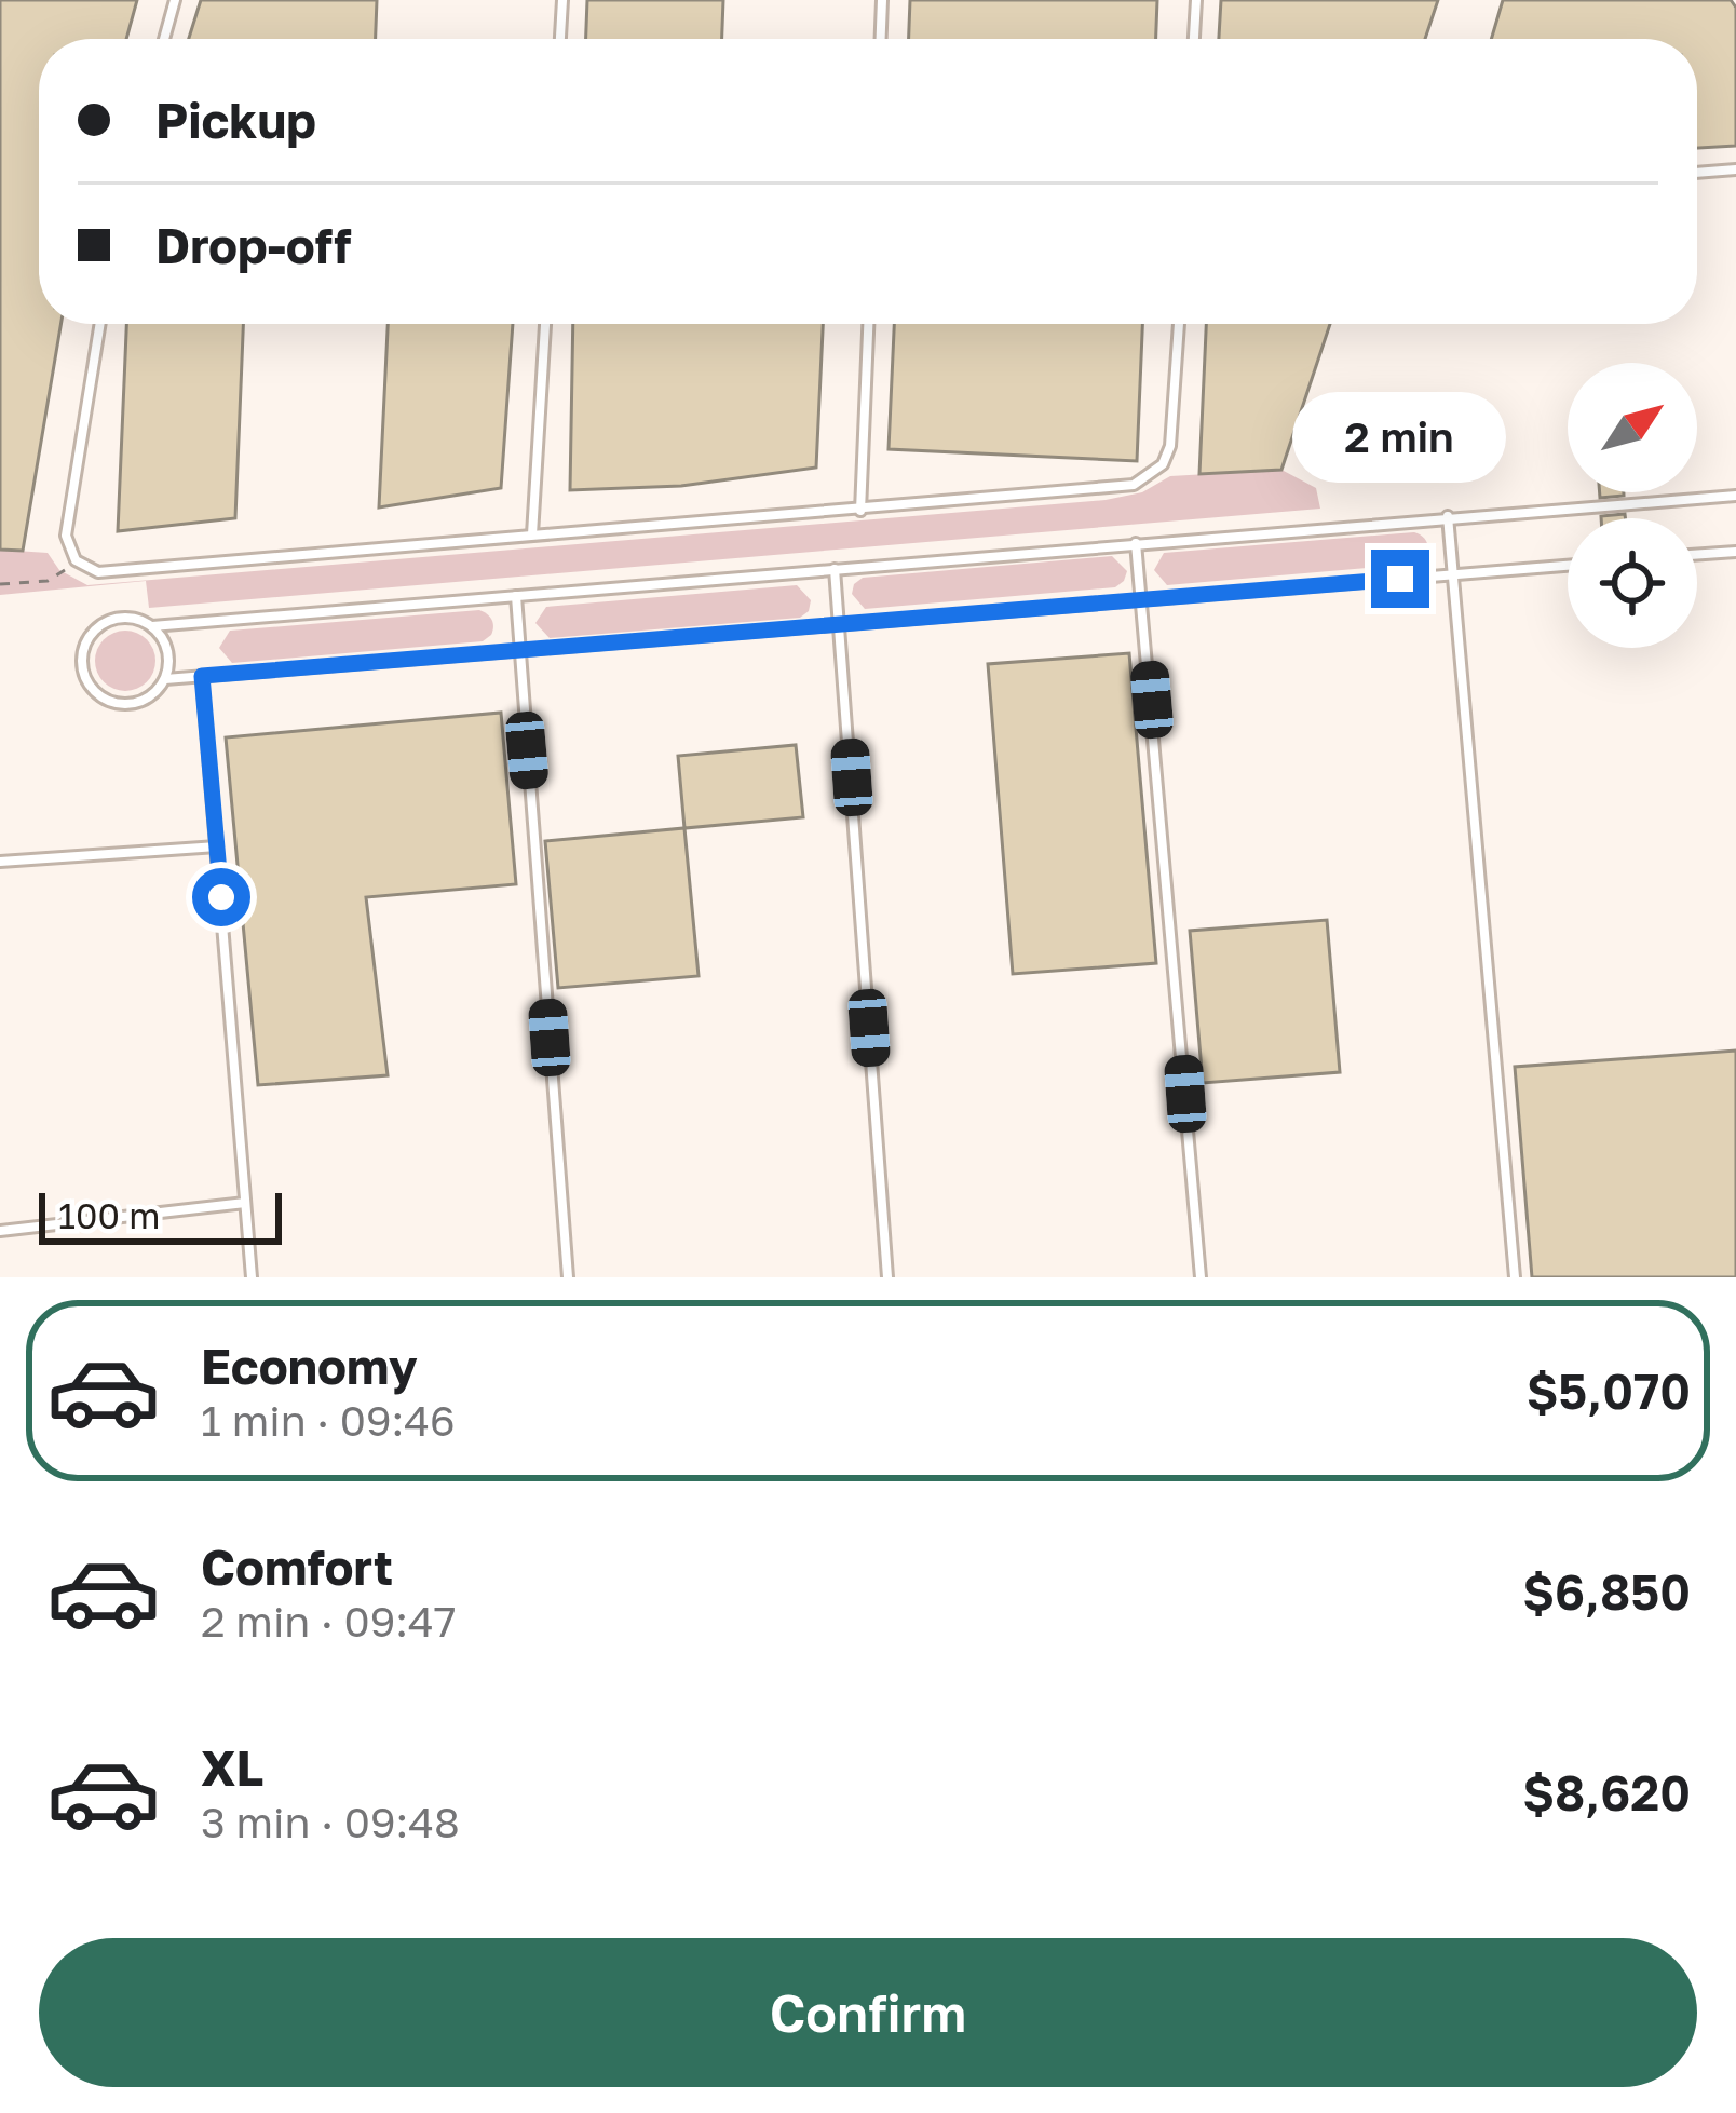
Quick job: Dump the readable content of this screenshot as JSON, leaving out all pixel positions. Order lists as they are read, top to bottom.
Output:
{
  "scale_bar": "100 m",
  "north": "top right",
  "page": {
    "banner": ["Pickup", "Drop-off"],
    "bubble": "2 min",
    "scale": "100 m",
    "list": [
      {
        "name": "Economy",
        "note": "1 min · 09:46",
        "value": "$5,070"
      },
      {
        "name": "Comfort",
        "note": "2 min · 09:47",
        "value": "$6,850"
      },
      {
        "name": "XL",
        "note": "3 min · 09:48",
        "value": "$8,620"
      }
    ],
    "buttons": "Confirm"
  }
}
